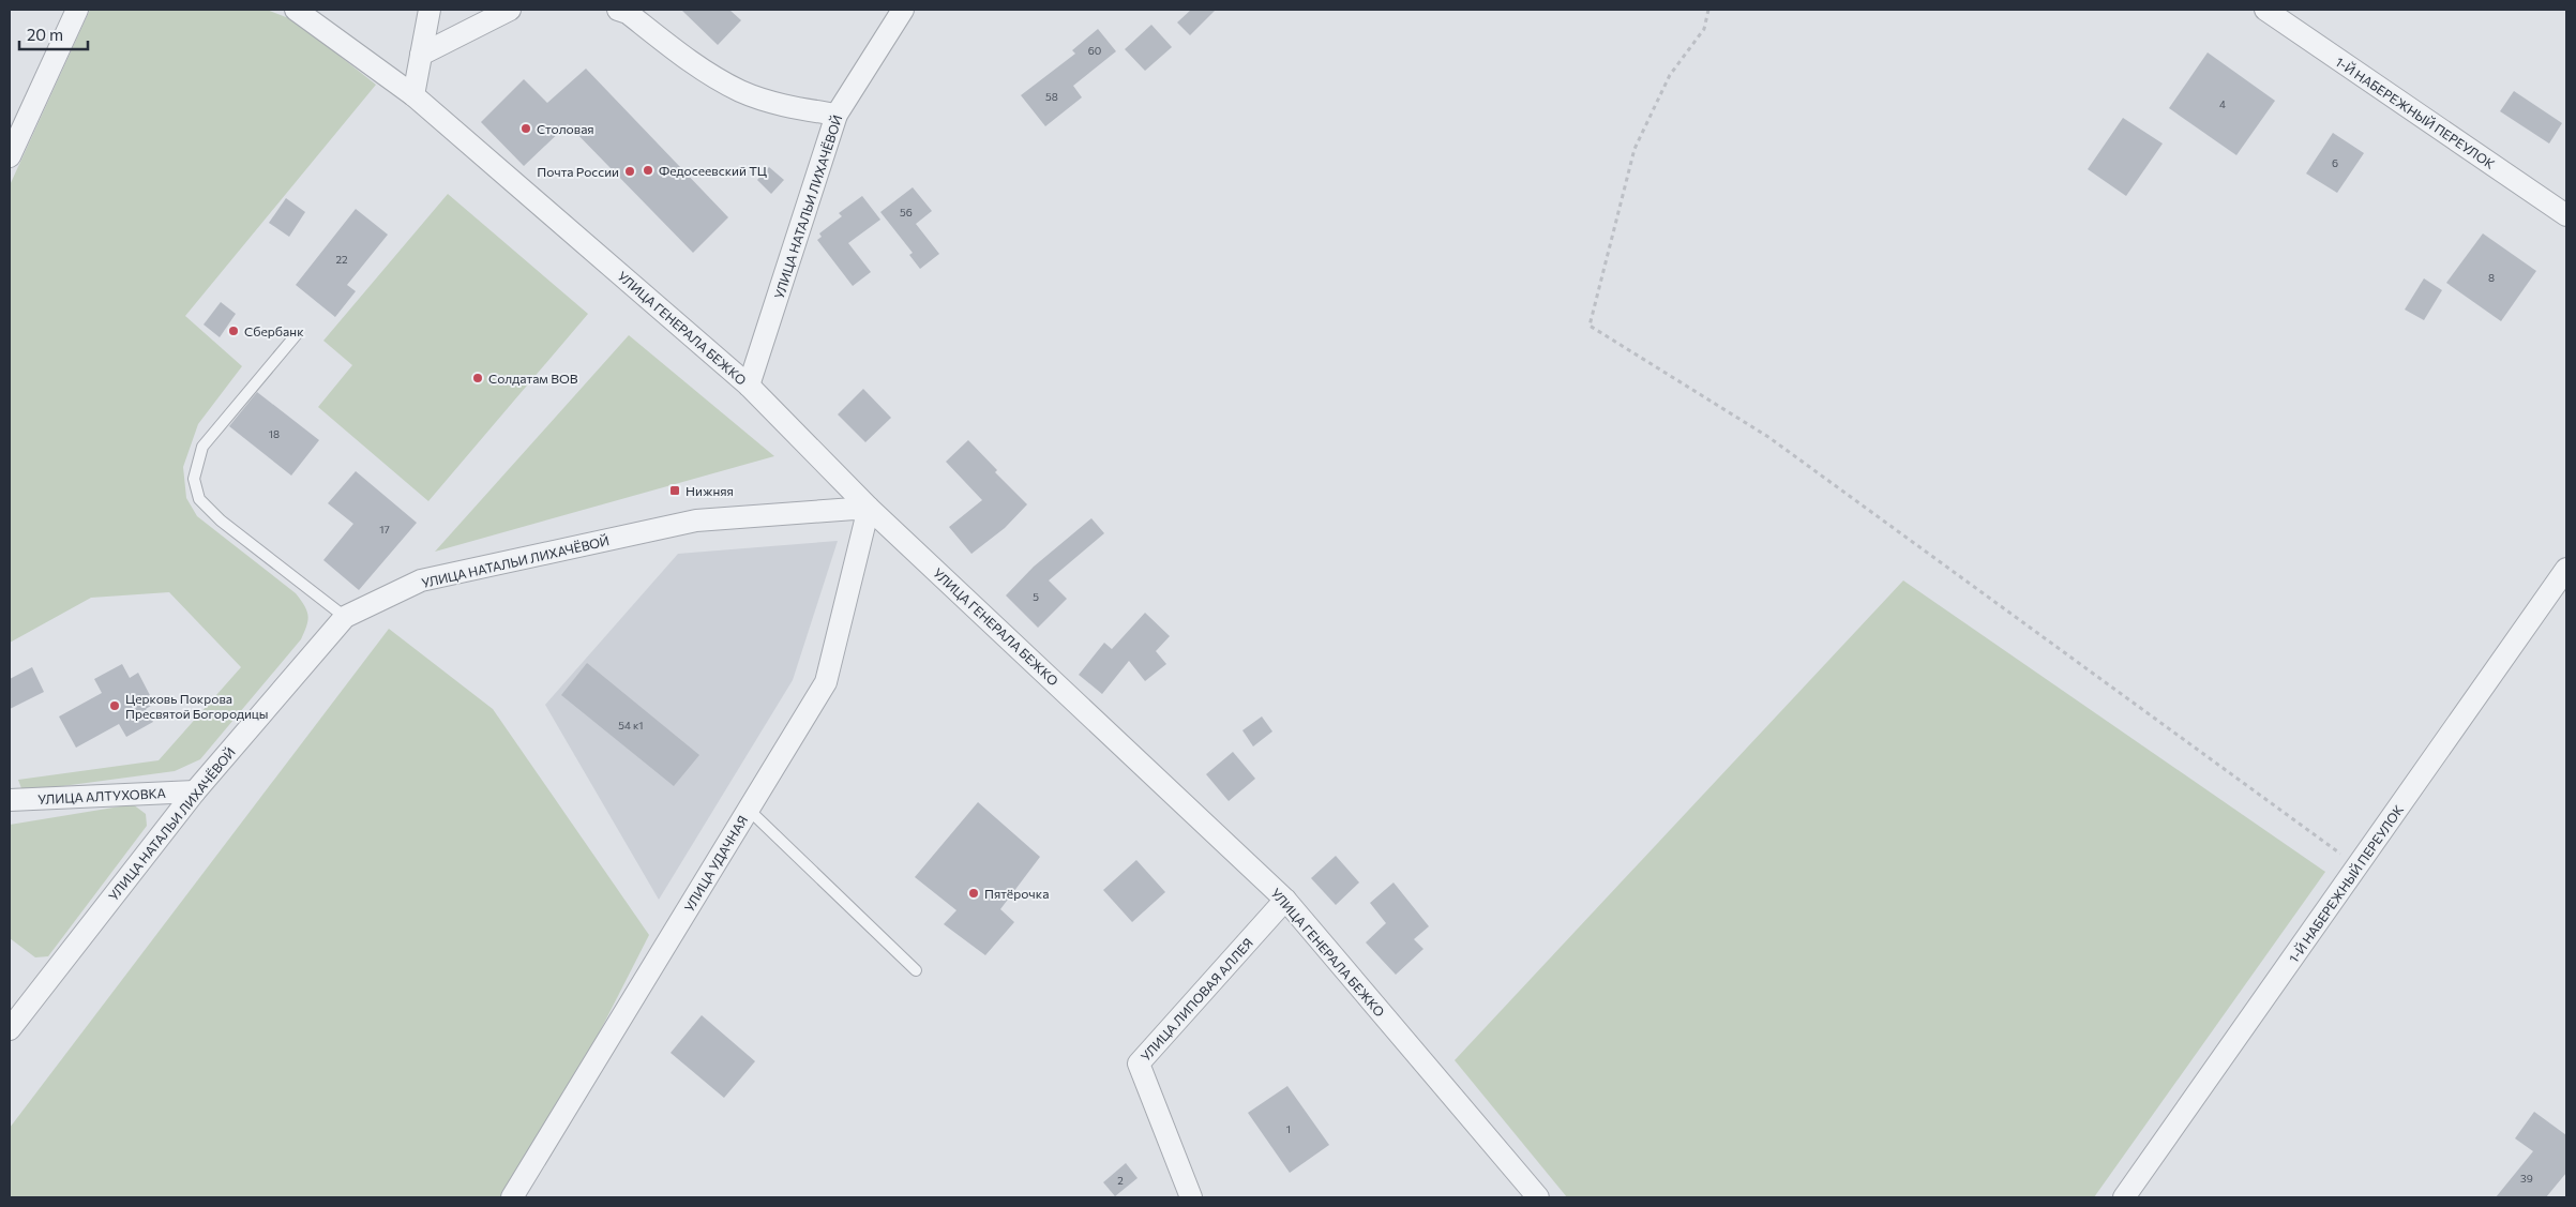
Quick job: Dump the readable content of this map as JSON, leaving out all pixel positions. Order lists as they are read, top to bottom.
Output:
{
  "streets": {
    "street": [
      "1-Й НАБЕРЕЖНЫЙ ПЕРЕУЛОК",
      "УЛИЦА НАТАЛЬИ ЛИХАЧЁВОЙ",
      "УЛИЦА ГЕНЕРАЛА БЕЖКО",
      "УЛИЦА АЛТУХОВКА",
      "УЛИЦА УДАЧНАЯ",
      "УЛИЦА ЛИПОВАЯ АЛЛЕЯ"
    ]
  },
  "crossings": [
    ["УЛИЦА НАТАЛЬИ ЛИХАЧЁВОЙ", "УЛИЦА ГЕНЕРАЛА БЕЖКО"],
    ["УЛИЦА НАТАЛЬИ ЛИХАЧЁВОЙ", "УЛИЦА АЛТУХОВКА"],
    ["УЛИЦА НАТАЛЬИ ЛИХАЧЁВОЙ", "УЛИЦА УДАЧНАЯ"],
    ["УЛИЦА ГЕНЕРАЛА БЕЖКО", "УЛИЦА УДАЧНАЯ"],
    ["УЛИЦА ГЕНЕРАЛА БЕЖКО", "УЛИЦА ЛИПОВАЯ АЛЛЕЯ"]
  ],
  "places": {
    "other": [
      "Столовая",
      "Федосеевский ТЦ",
      "Почта России",
      "Сбербанк",
      "Солдатам ВОВ",
      "Церковь Покрова Пресвятой Богородицы",
      "Пятёрочка"
    ],
    "transit": ["Нижняя"]
  },
  "house_numbers": [
    "60",
    "58",
    "4",
    "6",
    "56",
    "22",
    "8",
    "18",
    "17",
    "5",
    "54 к1",
    "1",
    "39",
    "2"
  ],
  "scale_bar": "20 m"
}
